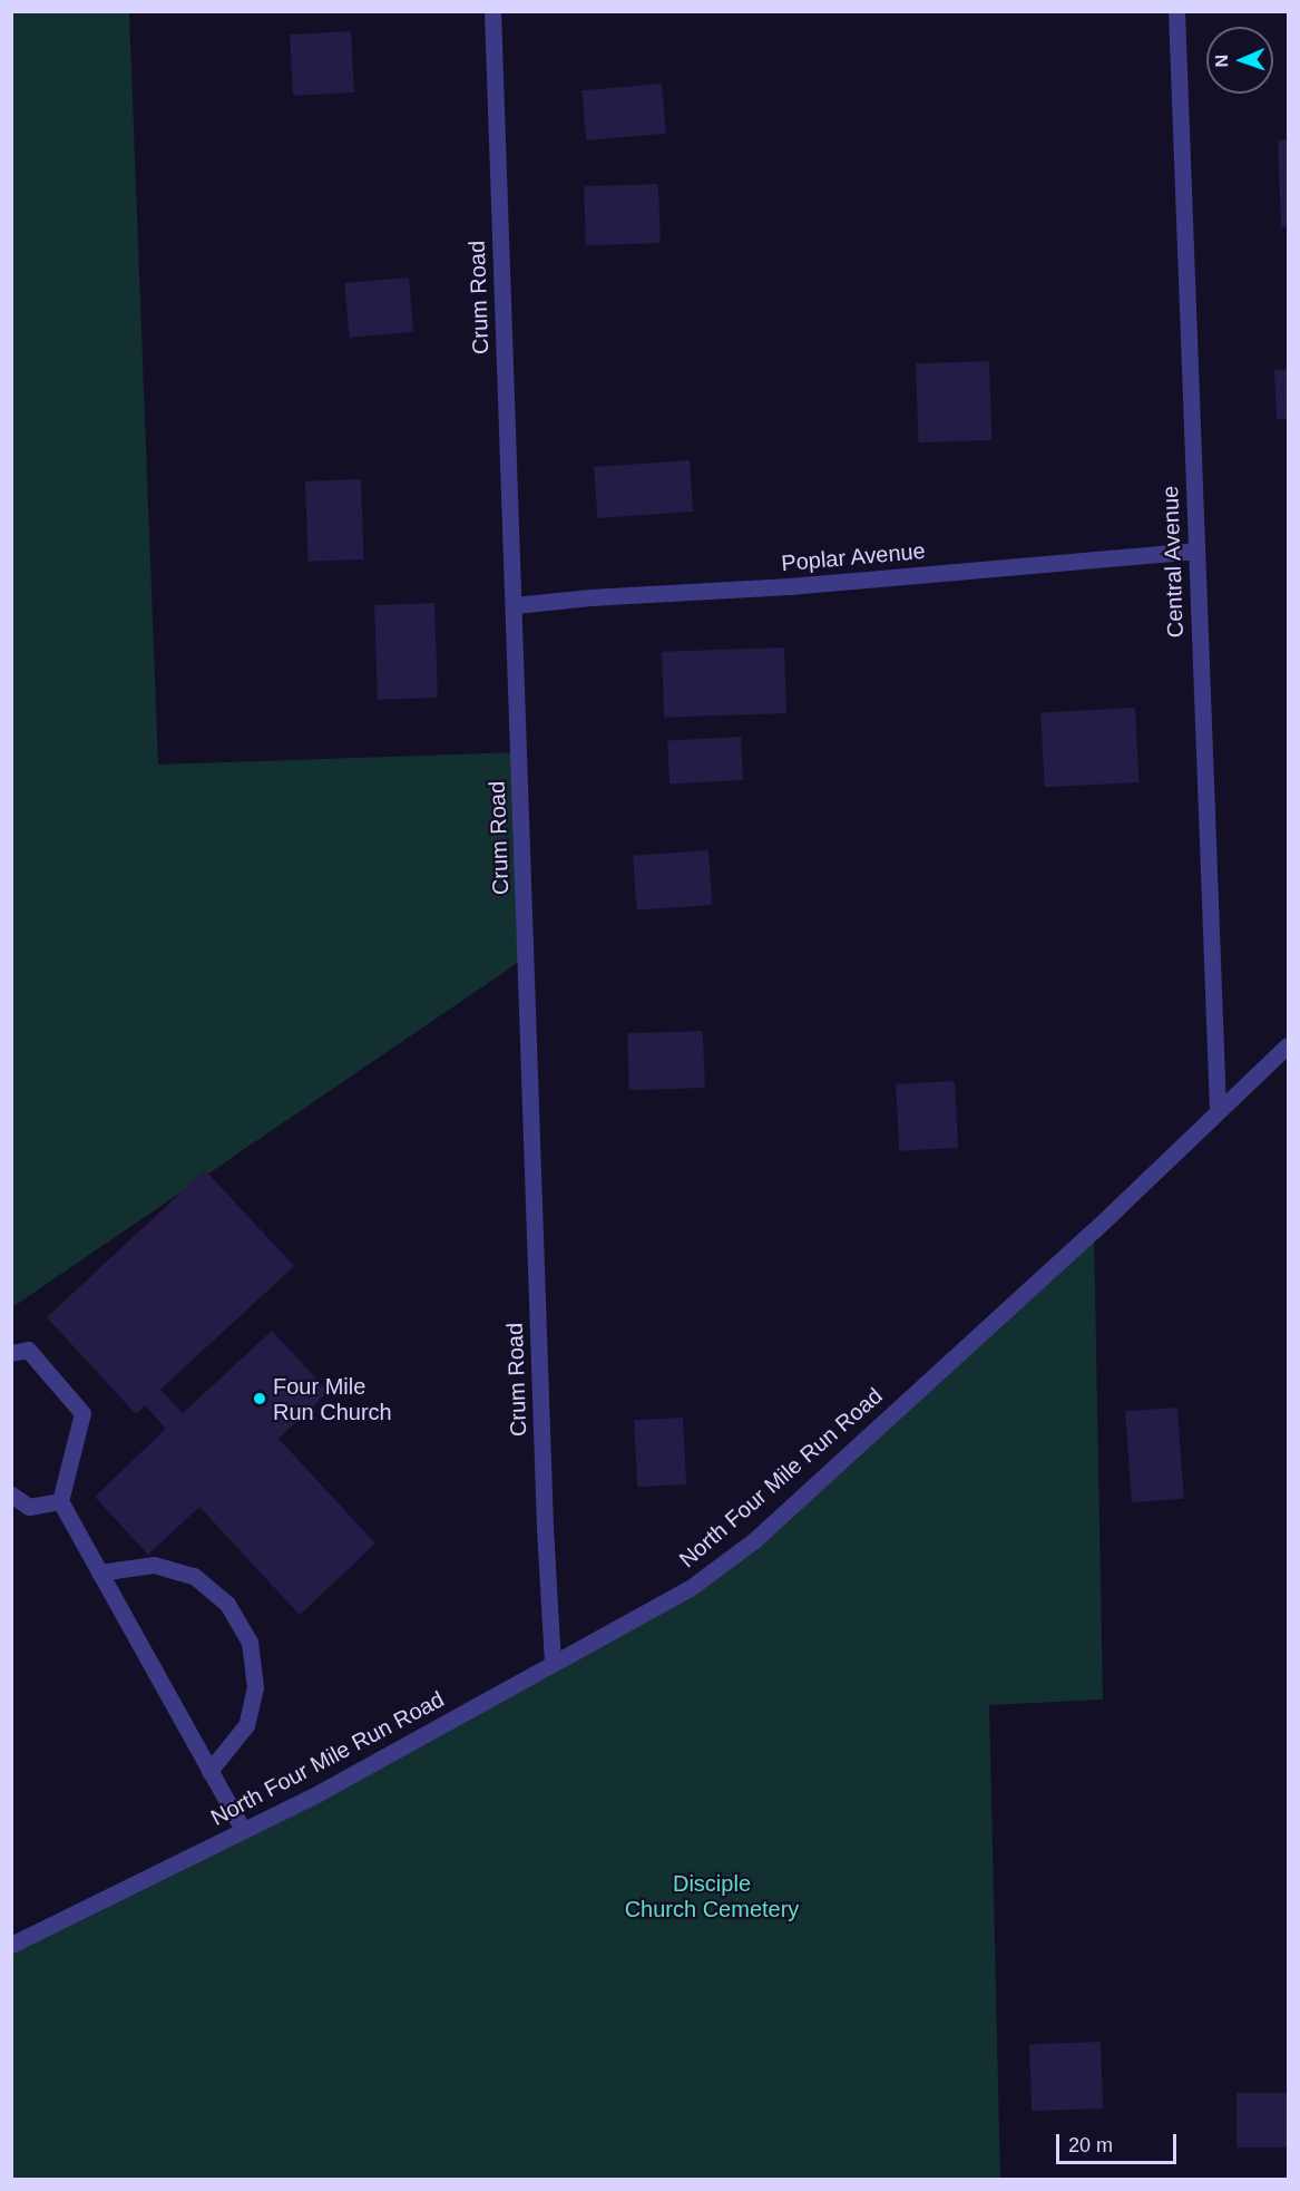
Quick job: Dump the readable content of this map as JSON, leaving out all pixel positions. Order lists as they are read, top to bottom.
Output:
{
  "streets": {
    "street": [
      "Crum Road",
      "Poplar Avenue",
      "Central Avenue",
      "North Four Mile Run Road"
    ]
  },
  "crossings": [
    ["Crum Road", "Poplar Avenue"],
    ["Crum Road", "North Four Mile Run Road"],
    ["Poplar Avenue", "Central Avenue"],
    ["Central Avenue", "North Four Mile Run Road"]
  ],
  "parks": ["Disciple Church Cemetery"],
  "places": ["Four Mile Run Church"],
  "scale_bar": "20 m",
  "north": "left"
}
